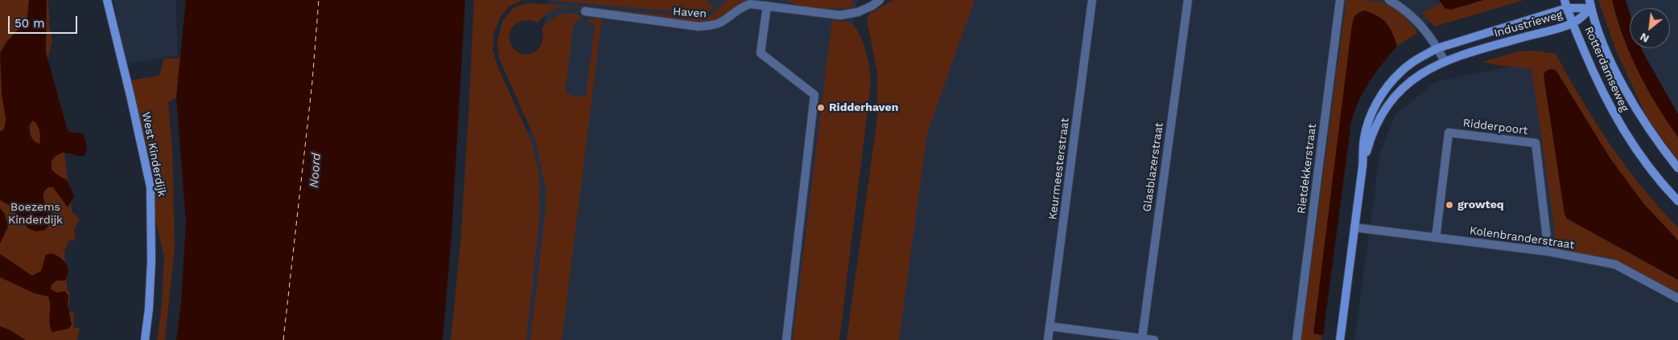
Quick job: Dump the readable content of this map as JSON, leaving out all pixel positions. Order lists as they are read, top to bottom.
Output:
{
  "streets": {
    "street": [
      "Haven",
      "Industrieweg",
      "Rotterdamseweg",
      "Ridderpoort",
      "West Kinderdijk",
      "Glasblazerstraat",
      "Keurmeesterstraat",
      "Rietdekkerstraat",
      "Kolenbranderstraat"
    ]
  },
  "crossings": [
    ["Industrieweg", "Rotterdamseweg"],
    ["Industrieweg", "Kolenbranderstraat"],
    ["Ridderpoort", "Kolenbranderstraat"]
  ],
  "water": ["Noord"],
  "parks": ["Boezems Kinderdijk"],
  "places": ["Ridderhaven", "growteq"],
  "scale_bar": "50 m",
  "north": "bottom left"
}
